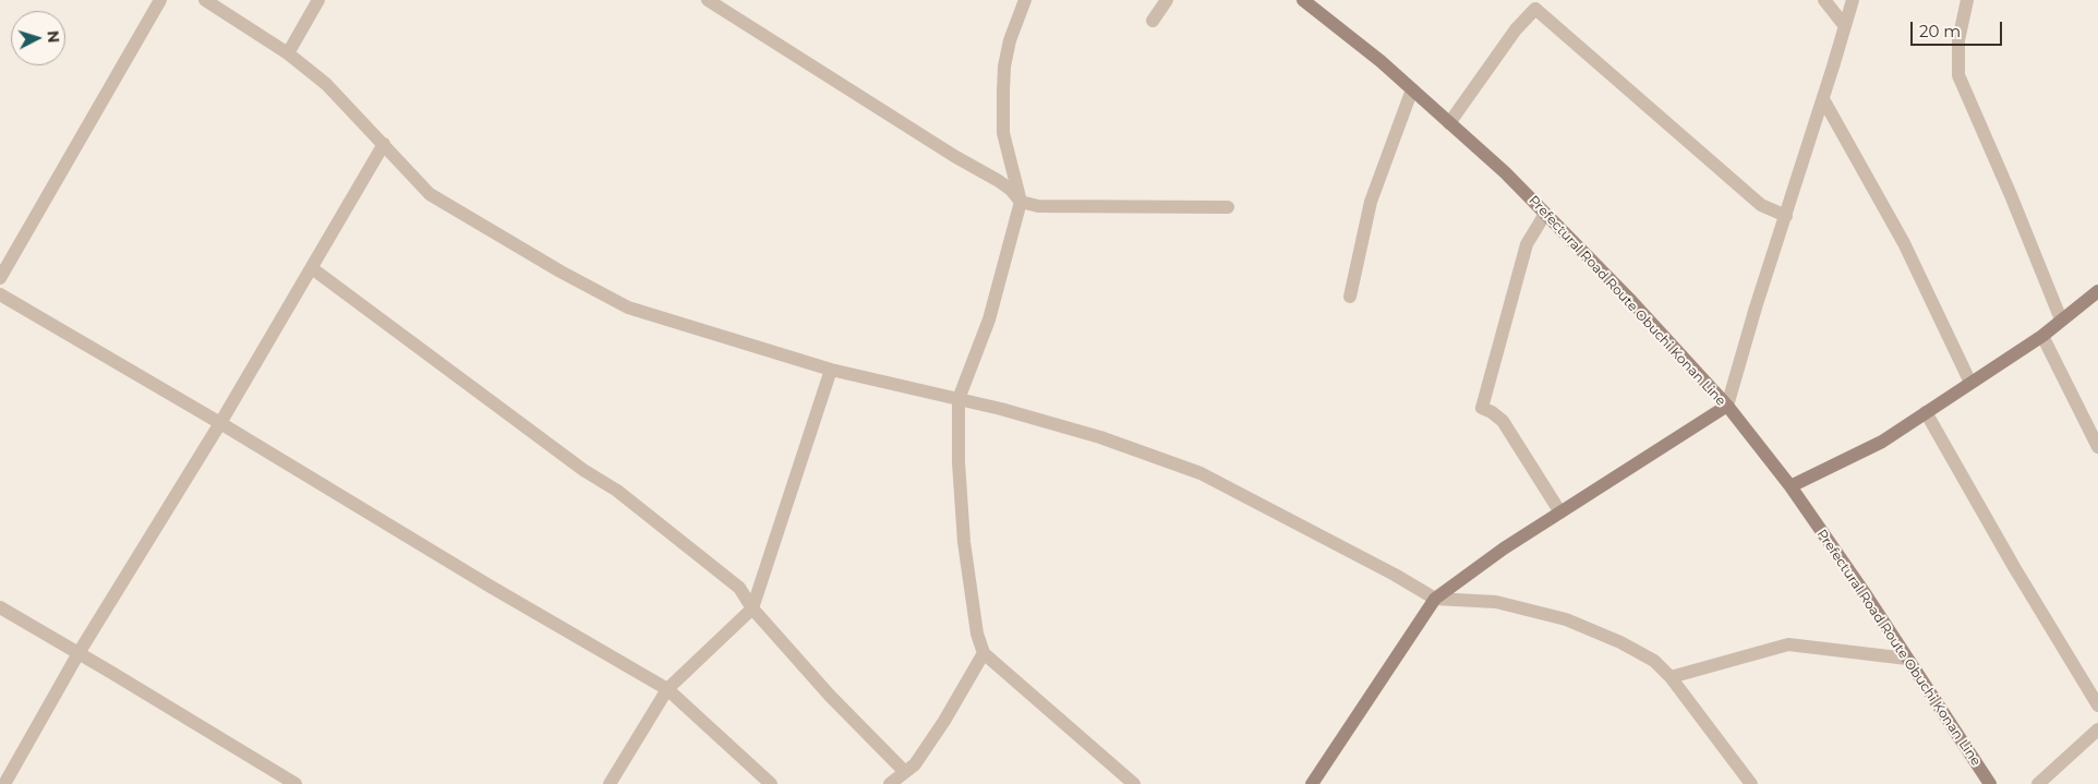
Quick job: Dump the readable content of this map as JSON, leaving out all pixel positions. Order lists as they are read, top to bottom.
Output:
{
  "streets": {
    "main road": ["Prefectural Road Route Obuchi Konan Line"]
  },
  "scale_bar": "20 m",
  "north": "right"
}
